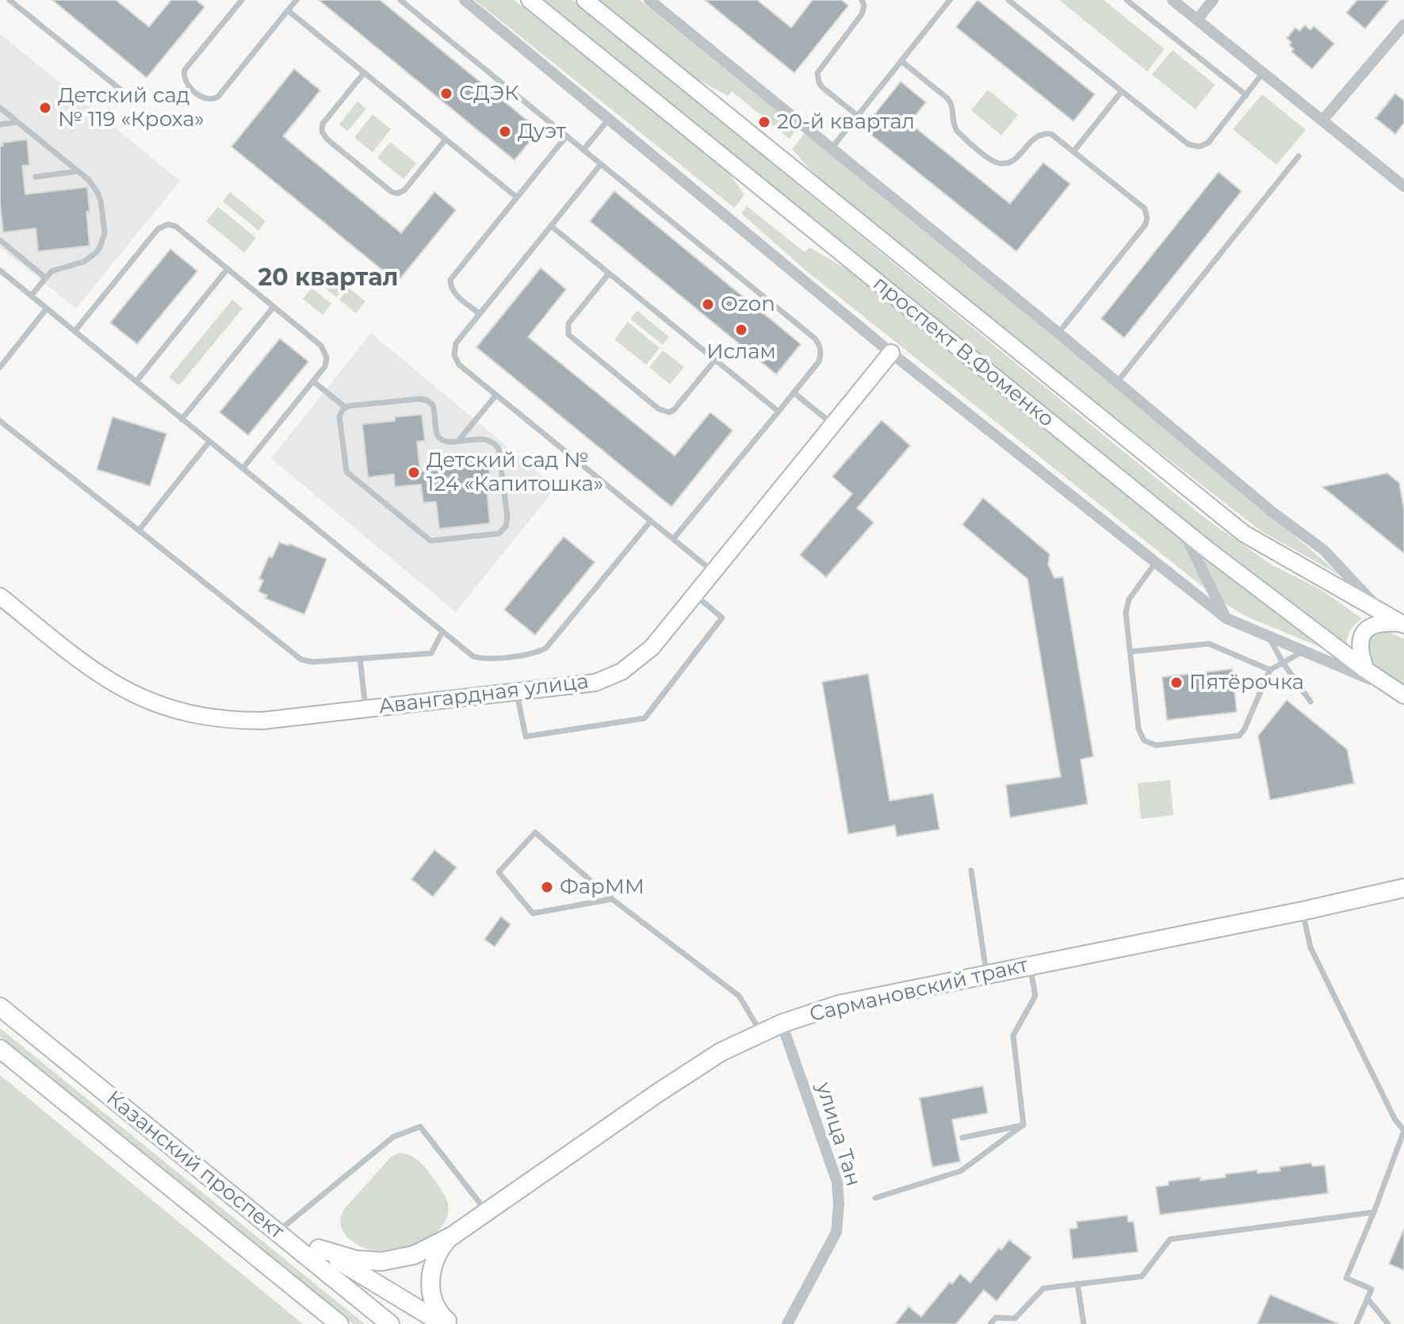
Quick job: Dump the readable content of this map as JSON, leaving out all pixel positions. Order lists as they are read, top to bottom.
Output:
{
  "streets": {
    "main road": [
      "проспект В.Фоменко",
      "Авангардная улица",
      "Сармановский тракт",
      "Казанский проспект"
    ],
    "street": ["улица Тан"]
  },
  "crossings": [
    ["Сармановский тракт", "улица Тан"]
  ],
  "districts": ["20 квартал"],
  "places": [
    "СДЭК",
    "Детский сад № 119 «Кроха»",
    "20-й квартал",
    "Дуэт",
    "Ozon",
    "Ислам",
    "Детский сад № 124 «Капитошка»",
    "Пятёрочка",
    "ФарММ"
  ]
}
